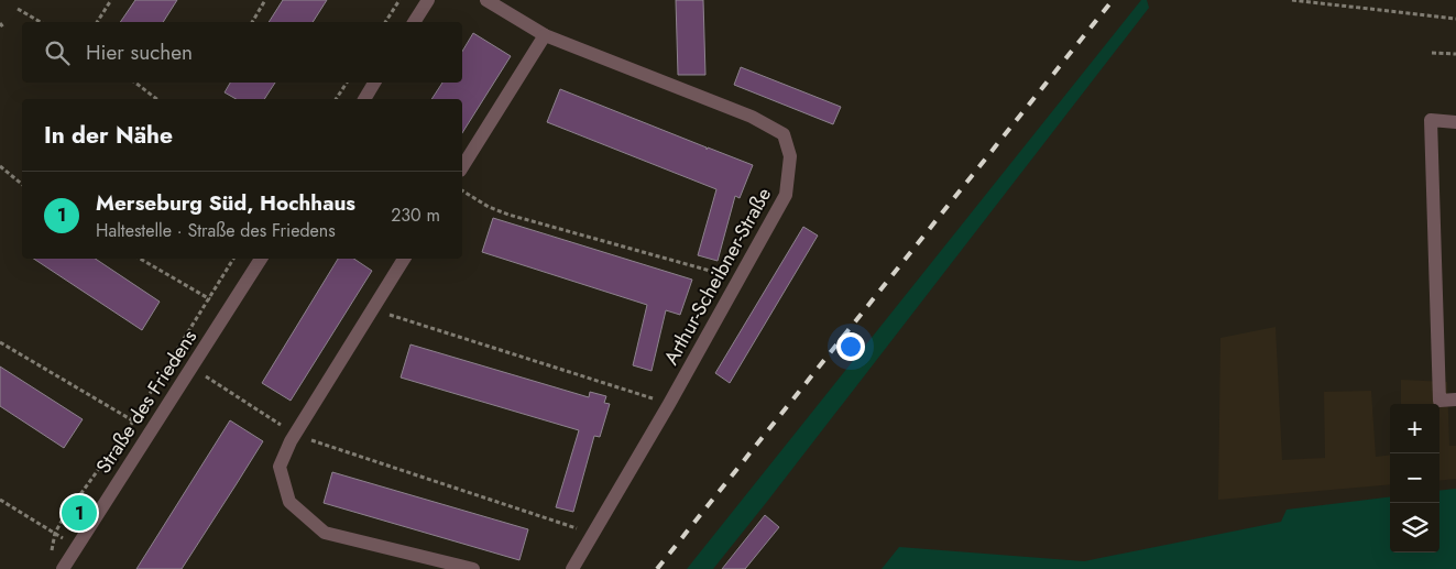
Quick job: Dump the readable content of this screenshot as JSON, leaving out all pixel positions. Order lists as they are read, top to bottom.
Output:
{
  "streets": {
    "street": ["Arthur-Scheibner-Straße", "Straße des Friedens"]
  },
  "page": {
    "search": "Hier suchen",
    "heading": "In der Nähe",
    "list": [
      {
        "mark": "1",
        "name": "Merseburg Süd, Hochhaus",
        "note": "Haltestelle · Straße des Friedens",
        "value": "230 m"
      }
    ],
    "map_buttons": ["+", "−"],
    "pins": "1"
  }
}
